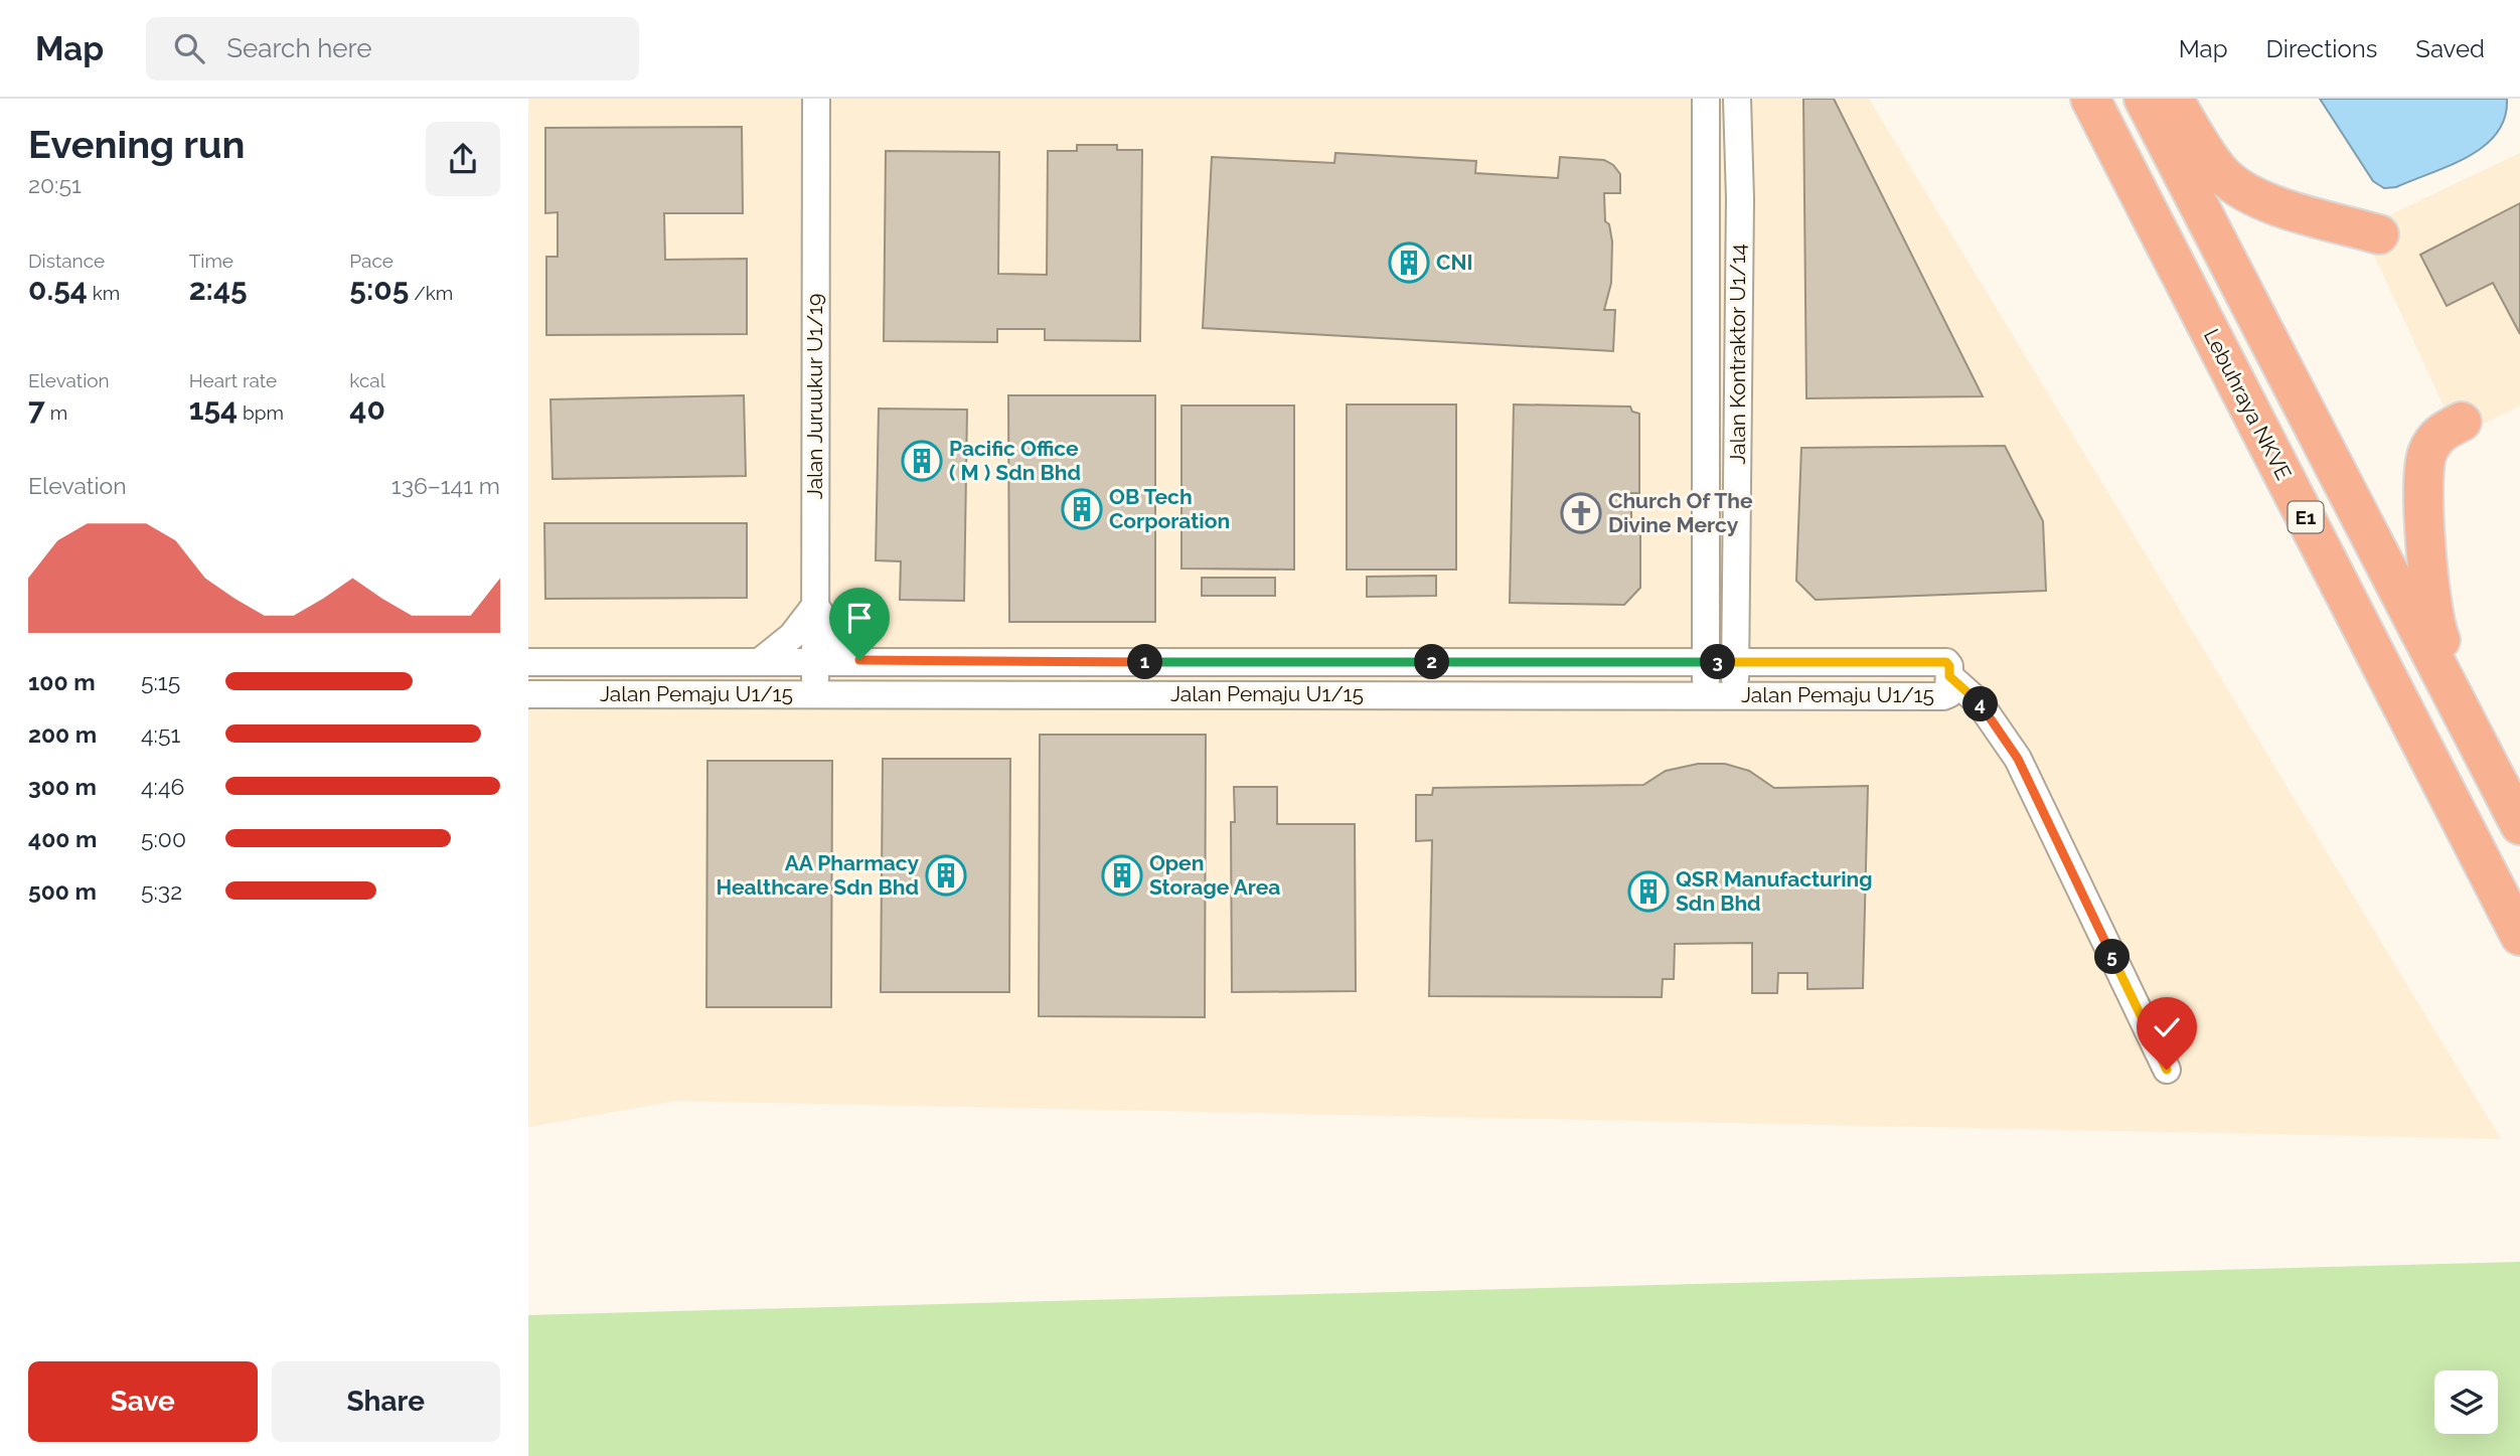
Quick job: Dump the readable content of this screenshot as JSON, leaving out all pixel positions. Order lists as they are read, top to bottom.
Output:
{
  "streets": {
    "highway": ["Lebuhraya NKVE", "E1"],
    "street": ["Jalan Kontraktor U1/14", "Jalan Juruukur U1/19", "Jalan Pemaju U1/15"]
  },
  "crossings": [
    ["Jalan Kontraktor U1/14", "Jalan Pemaju U1/15"],
    ["Jalan Juruukur U1/19", "Jalan Pemaju U1/15"]
  ],
  "places": {
    "building": [
      "CNI",
      "Pacific Office ( M ) Sdn Bhd",
      "OB Tech Corporation",
      "AA Pharmacy Healthcare Sdn Bhd",
      "Open Storage Area",
      "QSR Manufacturing Sdn Bhd"
    ],
    "church": ["Church Of The Divine Mercy"]
  },
  "page": {
    "header": "Map",
    "search": "Search here",
    "nav": ["Map", "Directions", "Saved"],
    "heading": ["Evening run", "20:51"],
    "stats": [
      ["Distance", "0.54 km"],
      ["Time", "2:45"],
      ["Pace", "5:05 /km"],
      ["Elevation", "7 m"],
      ["Heart rate", "154 bpm"],
      ["kcal", "40"]
    ],
    "chart": ["Elevation", "136–141 m"],
    "pins": [
      "1",
      "2",
      "3",
      "4",
      "5"
    ],
    "list": [
      {
        "name": "100 m",
        "note": "5:15"
      },
      {
        "name": "200 m",
        "note": "4:51"
      },
      {
        "name": "300 m",
        "note": "4:46"
      },
      {
        "name": "400 m",
        "note": "5:00"
      },
      {
        "name": "500 m",
        "note": "5:32"
      }
    ],
    "buttons": ["Save", "Share"]
  }
}
